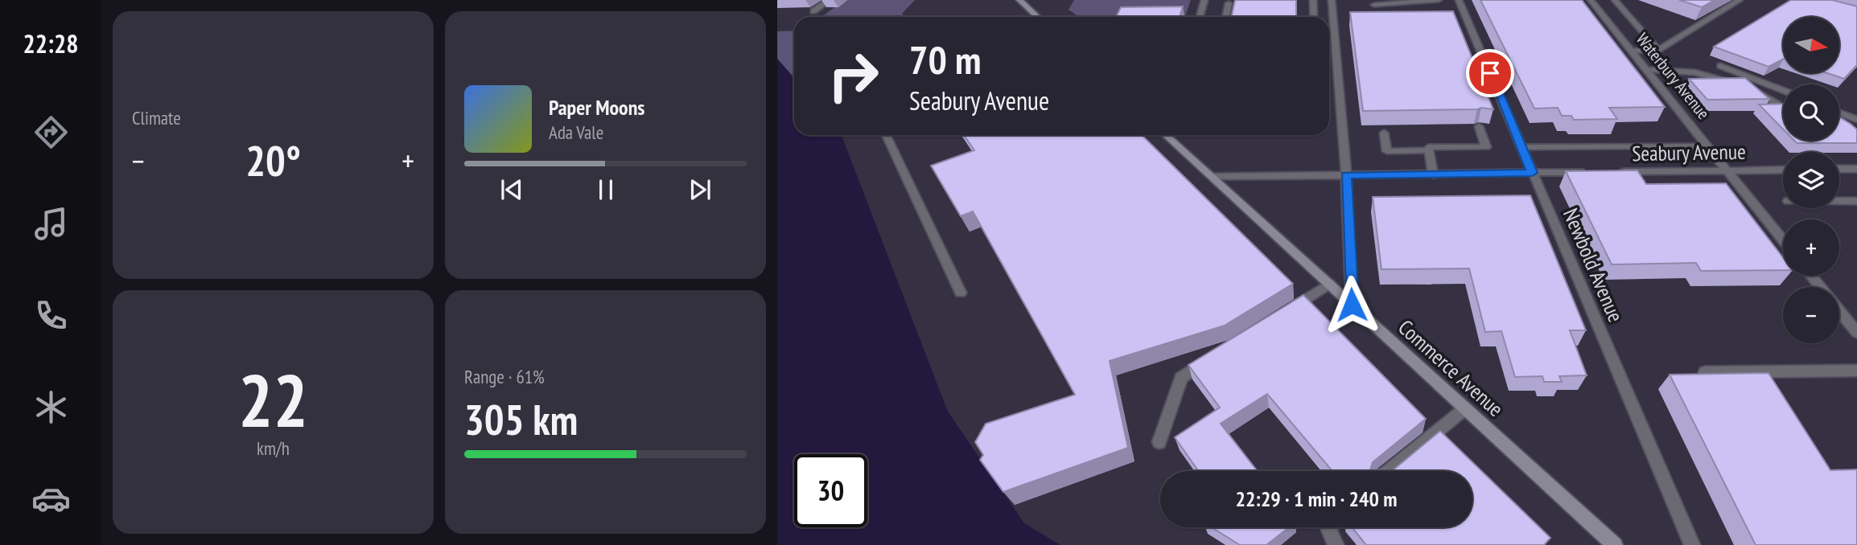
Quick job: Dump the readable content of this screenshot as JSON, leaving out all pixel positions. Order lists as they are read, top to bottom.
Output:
{
  "streets": {
    "main road": ["Commerce Avenue"],
    "street": ["Waterbury Avenue", "Seabury Avenue", "Newbold Avenue"]
  },
  "crossings": [
    ["Waterbury Avenue", "Seabury Avenue"]
  ],
  "north": "right",
  "page": {
    "tabs": "22:28",
    "tile": [
      "Climate",
      ["22", "km/h"],
      ["Range · 61%", "305 km"]
    ],
    "map_buttons": ["+", "−"],
    "turn": ["70 m", "Seabury Avenue"],
    "song": ["Paper Moons", "Ada Vale"],
    "heat": ["−", "20°", "+"],
    "limit": "30",
    "trip": "22:29 · 1 min · 240 m"
  }
}
